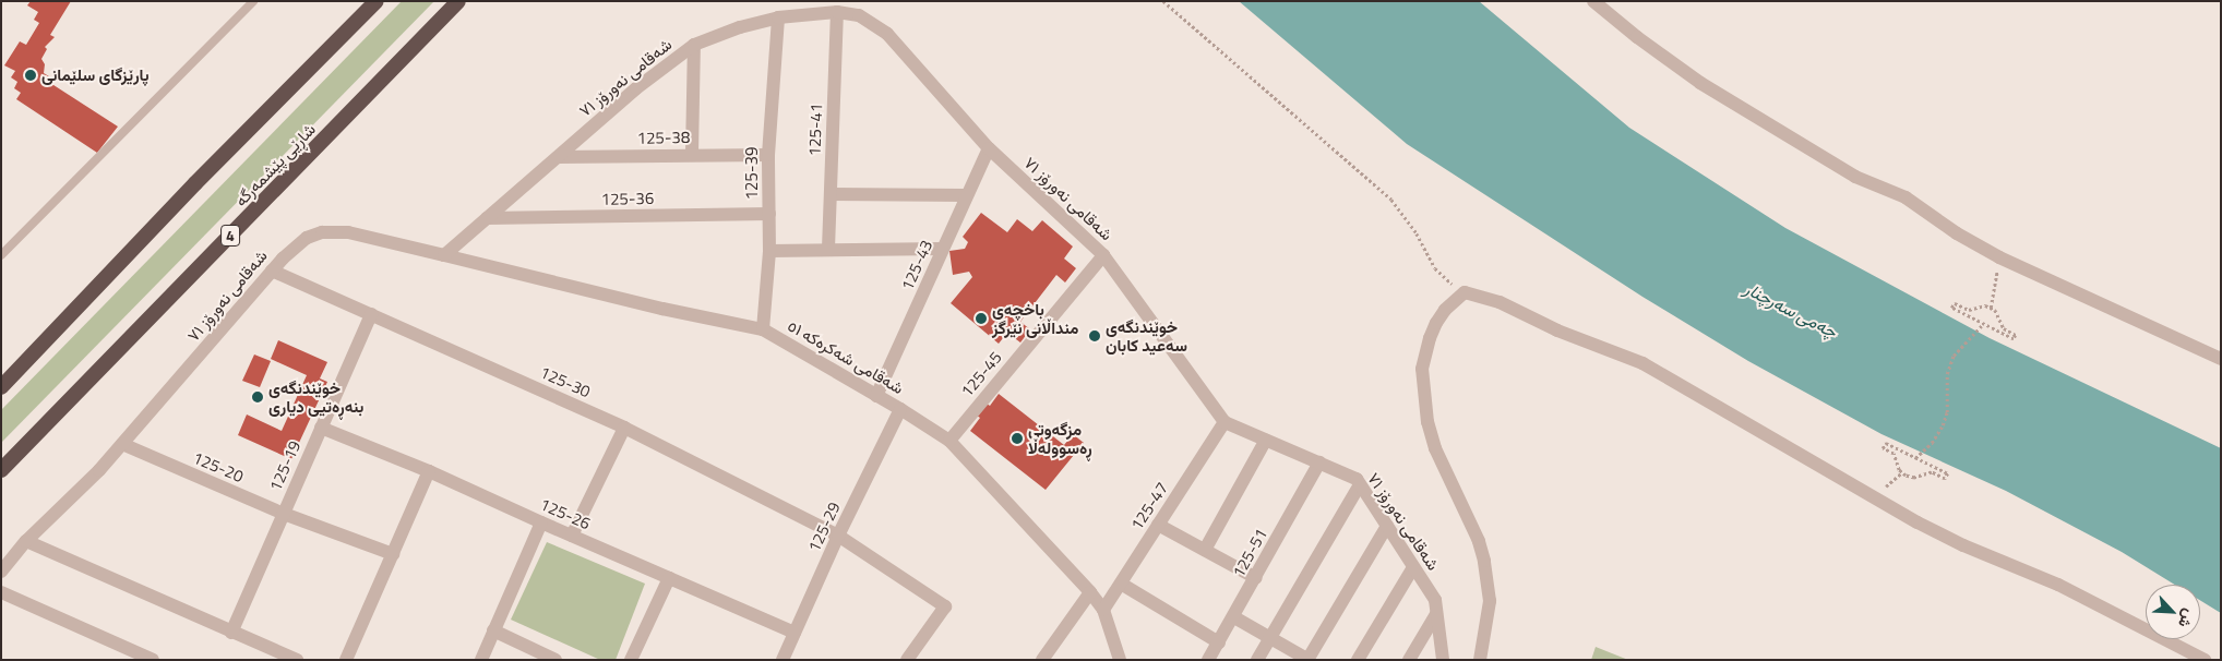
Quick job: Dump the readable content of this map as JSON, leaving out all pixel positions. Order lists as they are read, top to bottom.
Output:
{
  "streets": {
    "highway": ["شاڕێی پێشمەرگە", "4"],
    "street": [
      "شەقامی نەورۆز ٧١",
      "125-41",
      "125-38",
      "125-39",
      "125-36",
      "125-43",
      "شەقامی شەکرەکە ٥١",
      "125-45",
      "125-30",
      "125-19",
      "125-20",
      "125-47",
      "125-26",
      "125-29",
      "125-51"
    ]
  },
  "crossings": [
    ["شەقامی نەورۆز ٧١", "125-41"],
    ["شەقامی نەورۆز ٧١", "125-38"],
    ["شەقامی نەورۆز ٧١", "125-39"],
    ["شەقامی نەورۆز ٧١", "125-36"],
    ["شەقامی نەورۆز ٧١", "125-43"],
    ["شەقامی نەورۆز ٧١", "شەقامی شەکرەکە ٥١"],
    ["شەقامی نەورۆز ٧١", "125-45"],
    ["شەقامی نەورۆز ٧١", "125-30"],
    ["شەقامی نەورۆز ٧١", "125-20"],
    ["شەقامی نەورۆز ٧١", "125-47"],
    ["شەقامی نەورۆز ٧١", "125-51"],
    ["125-38", "125-39"],
    ["125-39", "125-36"],
    ["125-39", "شەقامی شەکرەکە ٥١"],
    ["125-43", "شەقامی شەکرەکە ٥١"],
    ["شەقامی شەکرەکە ٥١", "125-45"],
    ["شەقامی شەکرەکە ٥١", "125-47"],
    ["شەقامی شەکرەکە ٥١", "125-29"],
    ["125-30", "125-19"],
    ["125-30", "125-29"],
    ["125-19", "125-20"],
    ["125-19", "125-26"],
    ["125-26", "125-29"]
  ],
  "water": ["چەمی سەرچنار"],
  "places": [
    "پارێزگای سلێمانی",
    "باخچەی منداڵانی نێرگز",
    "خوێندنگەی سەعید کابان",
    "خوێندنگەی بنەڕەتیی دیاری",
    "مزگەوتی ڕەسوولەڵا"
  ],
  "north": "bottom right"
}
